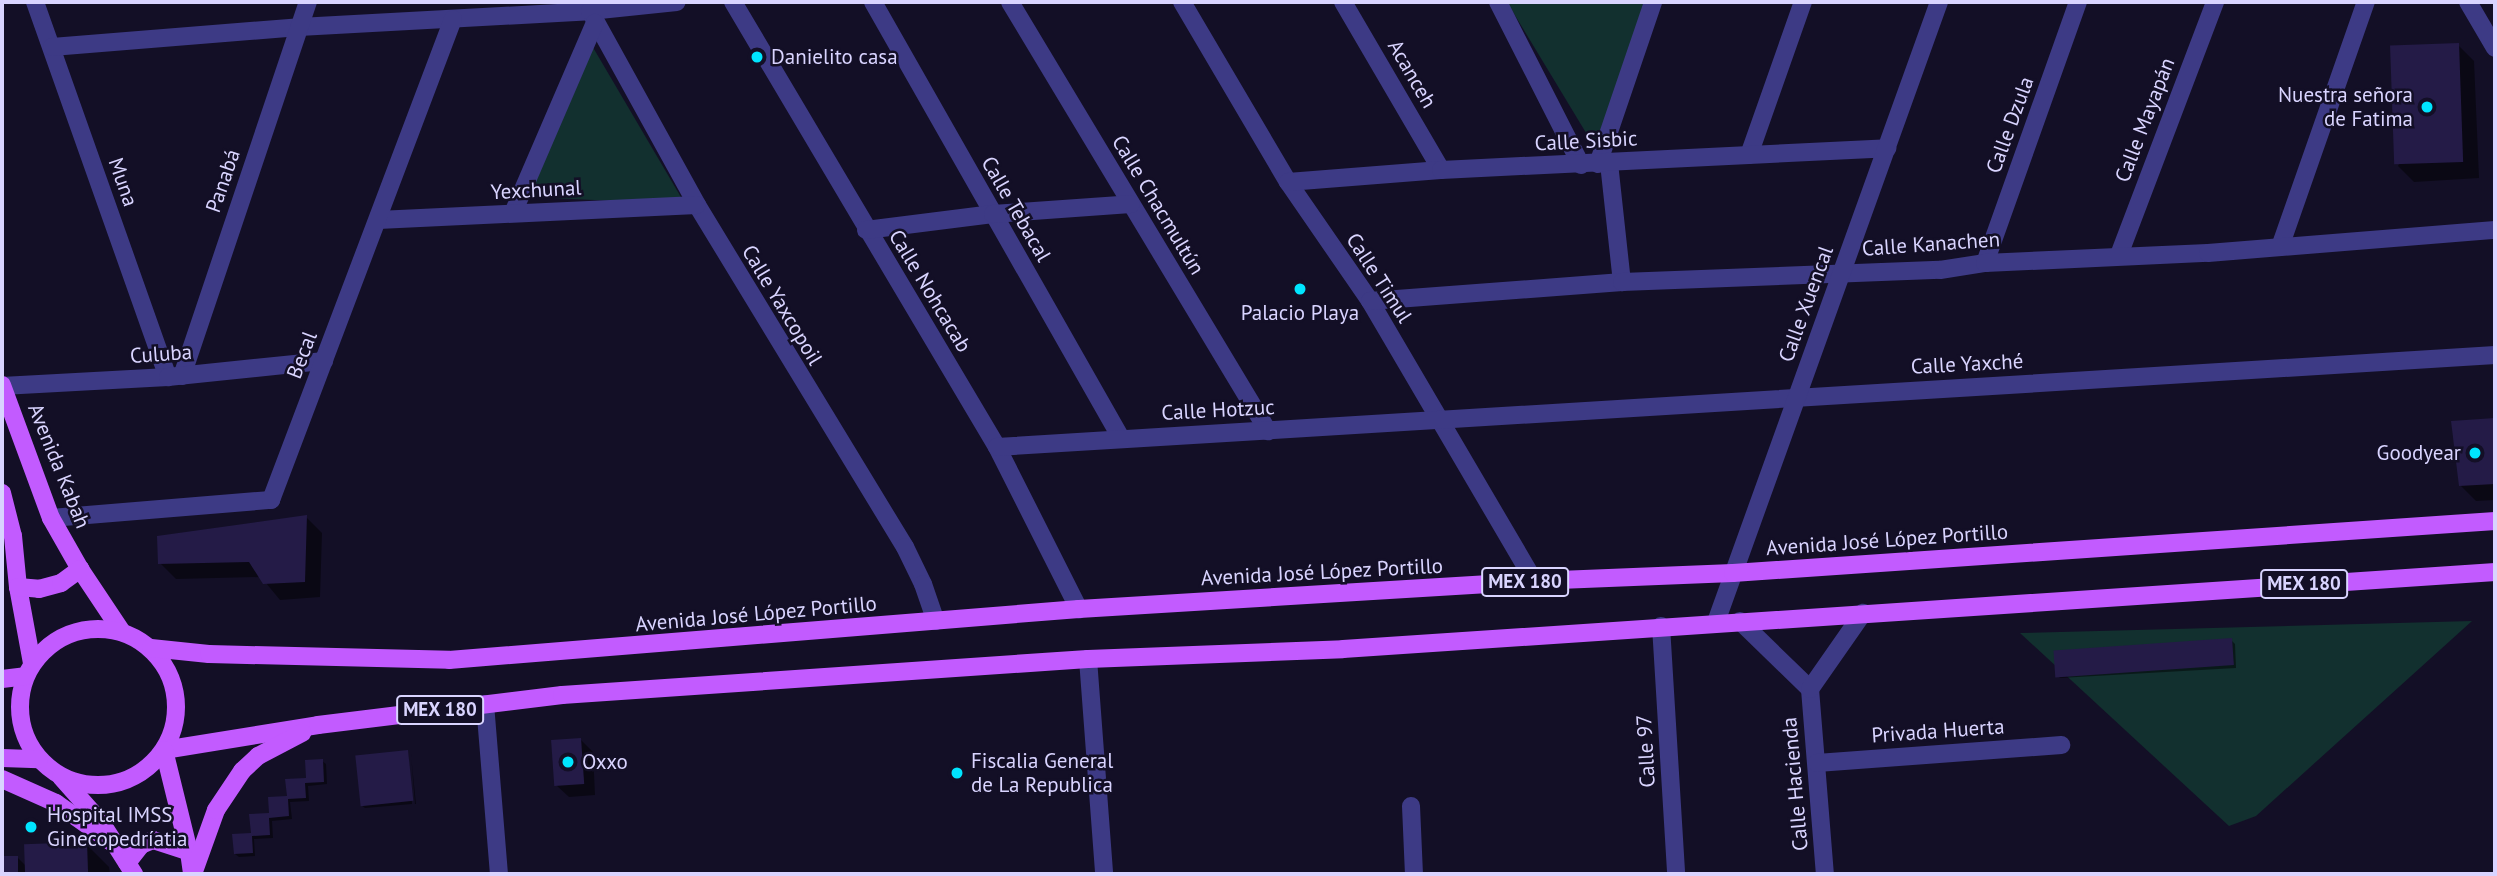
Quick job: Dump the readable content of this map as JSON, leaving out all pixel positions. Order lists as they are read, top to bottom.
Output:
{
  "streets": {
    "main road": ["Avenida Kabah", "Avenida José López Portillo", "MEX 180"],
    "street": [
      "Acanceh",
      "Calle Mayapán",
      "Calle Dzula",
      "Calle Sisbic",
      "Panabá",
      "Muna",
      "Yexchunal",
      "Calle Chacmultún",
      "Calle Tebacal",
      "Calle Kanachen",
      "Calle Timul",
      "Calle Nohcacab",
      "Calle Xuencal",
      "Calle Yaxcopoil",
      "Culuba",
      "Becal",
      "Calle Yaxché",
      "Calle Hotzuc",
      "Privada Huerta",
      "Calle 97",
      "Calle Hacienda"
    ]
  },
  "crossings": [
    ["Acanceh", "Calle Sisbic"],
    ["Calle Mayapán", "Calle Kanachen"],
    ["Calle Dzula", "Calle Kanachen"],
    ["Calle Sisbic", "Calle Timul"],
    ["Calle Sisbic", "Calle Xuencal"],
    ["Panabá", "Muna"],
    ["Panabá", "Culuba"],
    ["Muna", "Culuba"],
    ["Yexchunal", "Calle Yaxcopoil"],
    ["Yexchunal", "Becal"],
    ["Calle Chacmultún", "Calle Hotzuc"],
    ["Calle Tebacal", "Calle Hotzuc"],
    ["Calle Kanachen", "Calle Timul"],
    ["Calle Kanachen", "Calle Xuencal"],
    ["Calle Timul", "Calle Yaxché"],
    ["Calle Timul", "Calle Hotzuc"],
    ["Calle Timul", "Avenida José López Portillo"],
    ["Calle Nohcacab", "Calle Hotzuc"],
    ["Calle Nohcacab", "Avenida José López Portillo"],
    ["Calle Xuencal", "Calle Yaxché"],
    ["Calle Xuencal", "Avenida José López Portillo"],
    ["Calle Xuencal", "MEX 180"],
    ["Calle Yaxcopoil", "Avenida José López Portillo"],
    ["Culuba", "Becal"],
    ["Culuba", "Avenida Kabah"],
    ["Becal", "Avenida Kabah"],
    ["Calle Yaxché", "Calle Hotzuc"],
    ["Avenida Kabah", "Avenida José López Portillo"],
    ["Avenida Kabah", "MEX 180"],
    ["Avenida José López Portillo", "MEX 180"],
    ["MEX 180", "Calle 97"],
    ["MEX 180", "Calle Hacienda"],
    ["Privada Huerta", "Calle Hacienda"]
  ],
  "places": [
    "Danielito casa",
    "Nuestra señora de Fatima",
    "Palacio Playa",
    "Goodyear",
    "Oxxo",
    "Fiscalia General de La Republica",
    "Hospital IMSS Ginecopedríatia"
  ]
}
